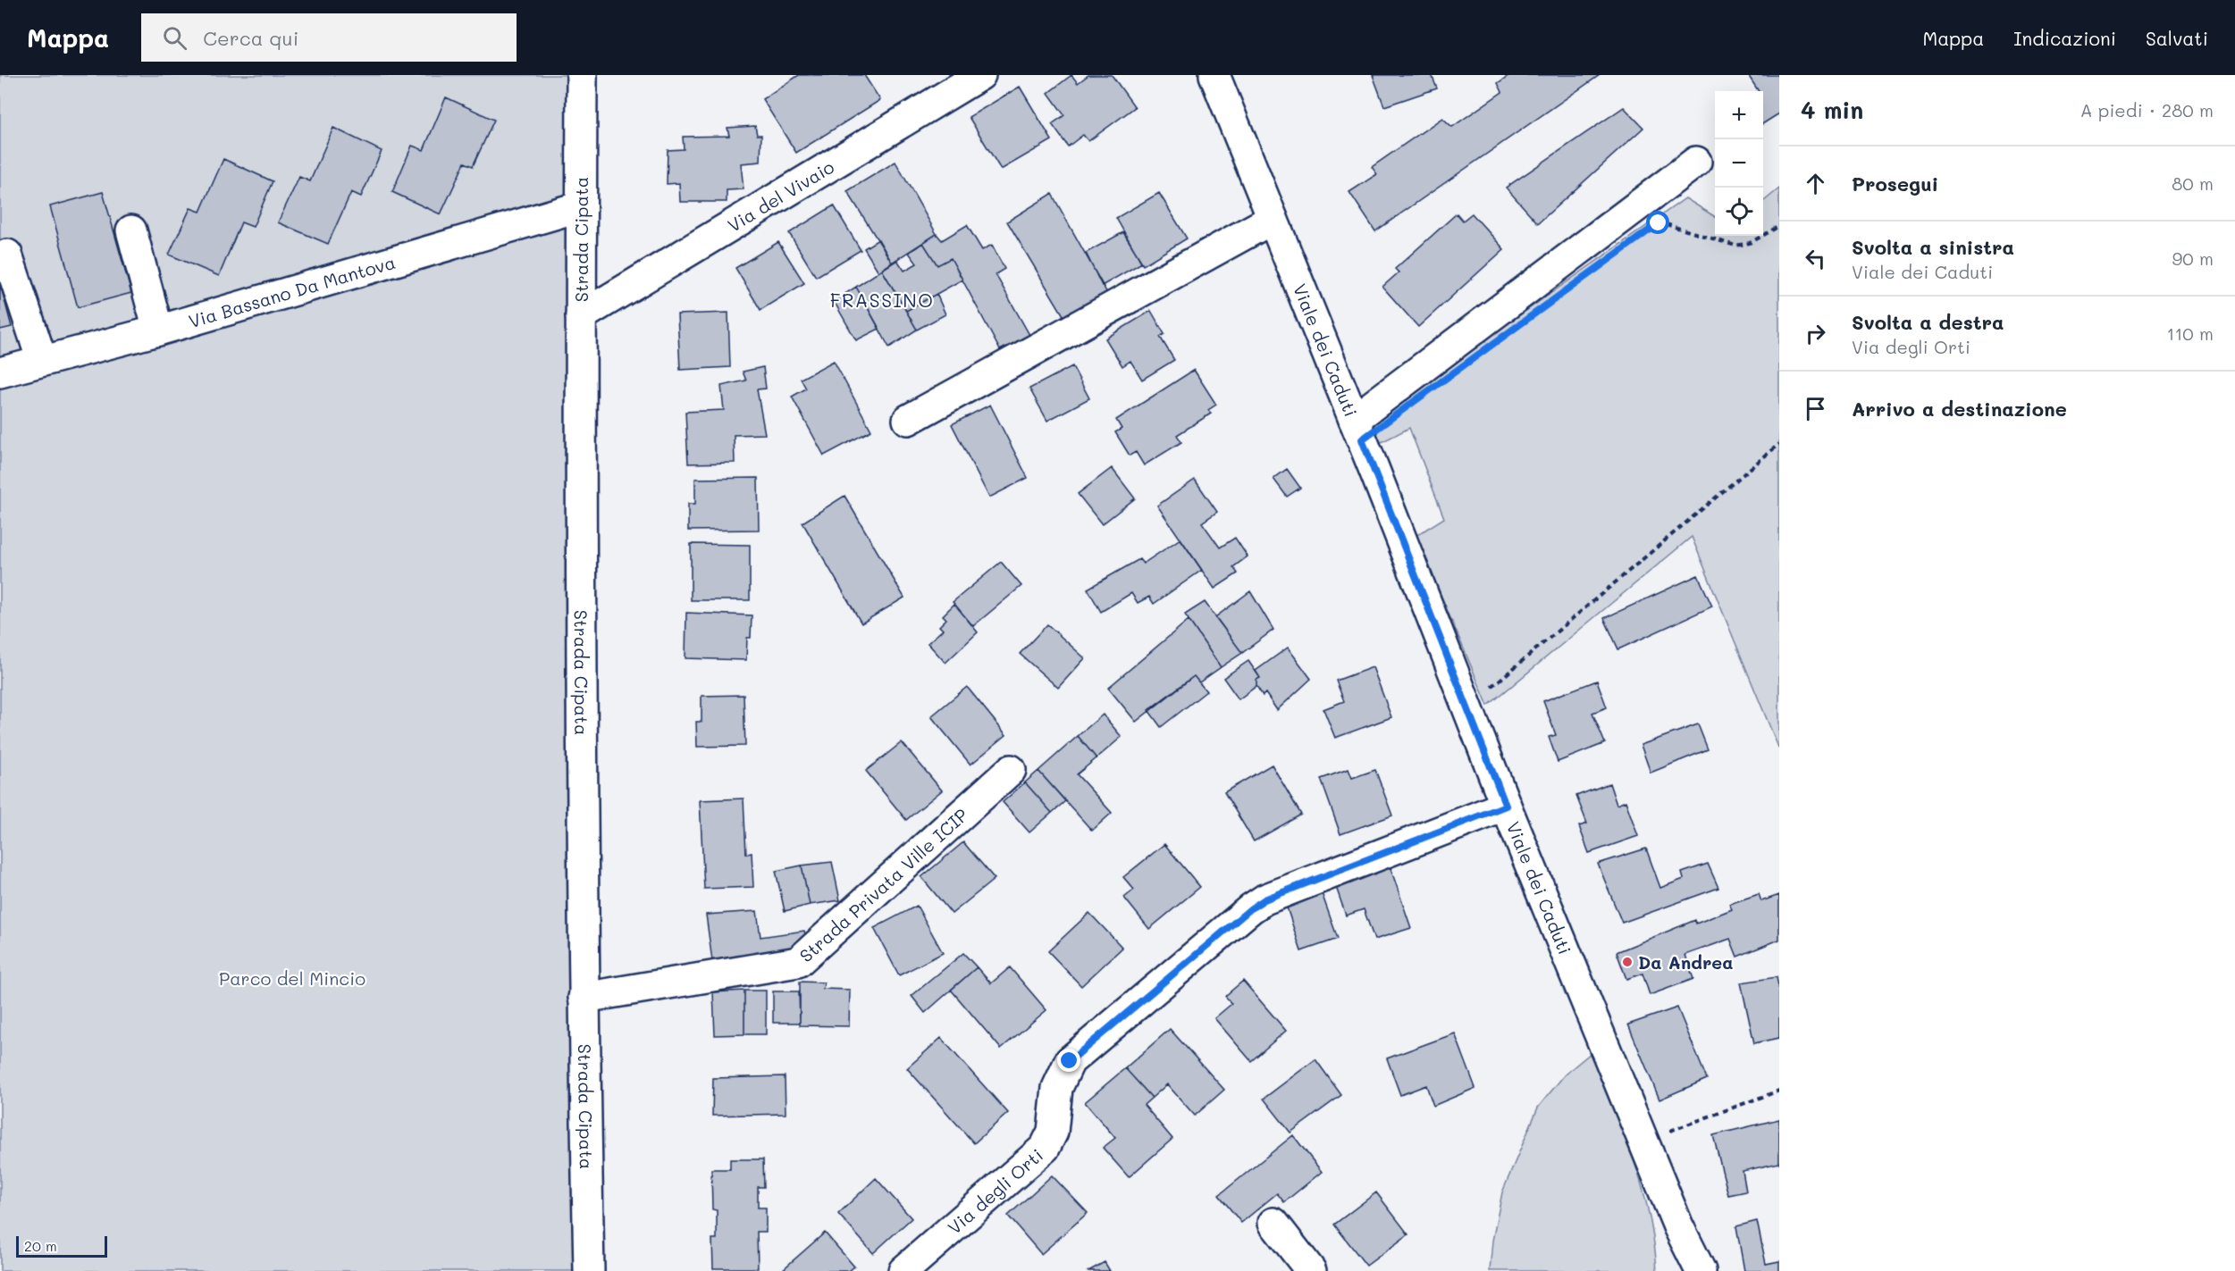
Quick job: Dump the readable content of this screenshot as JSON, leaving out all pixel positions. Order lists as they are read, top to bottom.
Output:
{
  "streets": {
    "street": [
      "Via del Vivaio",
      "Strada Cipata",
      "Via Bassano Da Mantova",
      "Viale dei Caduti",
      "Strada Privata Ville ICIP",
      "Via degli Orti"
    ]
  },
  "crossings": [
    ["Via del Vivaio", "Strada Cipata"],
    ["Strada Cipata", "Via Bassano Da Mantova"],
    ["Strada Cipata", "Strada Privata Ville ICIP"],
    ["Viale dei Caduti", "Via degli Orti"]
  ],
  "districts": ["FRASSINO"],
  "parks": ["Parco del Mincio"],
  "places": ["Da Andrea"],
  "scale_bar": "20 m",
  "page": {
    "header": "Mappa",
    "search": "Cerca qui",
    "nav": ["Mappa", "Indicazioni", "Salvati"],
    "heading": ["4 min", "A piedi · 280 m"],
    "map_buttons": ["+", "−"],
    "list": [
      ["Prosegui", "80 m"],
      ["Svolta a sinistra", "Viale dei Caduti", "90 m"],
      ["Svolta a destra", "Via degli Orti", "110 m"],
      "Arrivo a destinazione"
    ],
    "scale": "20 m"
  }
}
